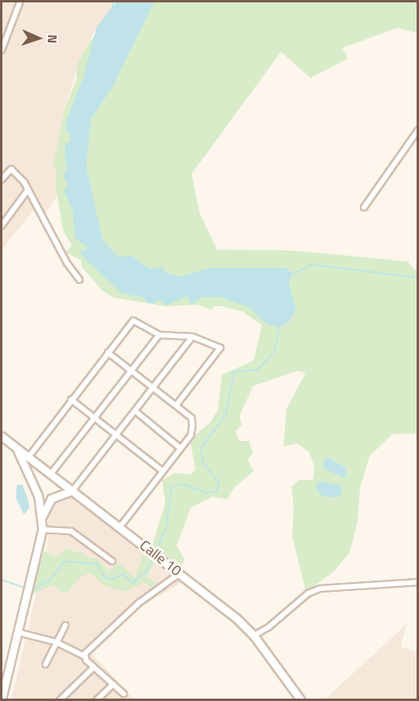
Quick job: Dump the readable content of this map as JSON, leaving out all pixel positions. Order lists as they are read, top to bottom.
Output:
{
  "streets": {
    "main road": ["Calle 10"]
  },
  "north": "right"
}
